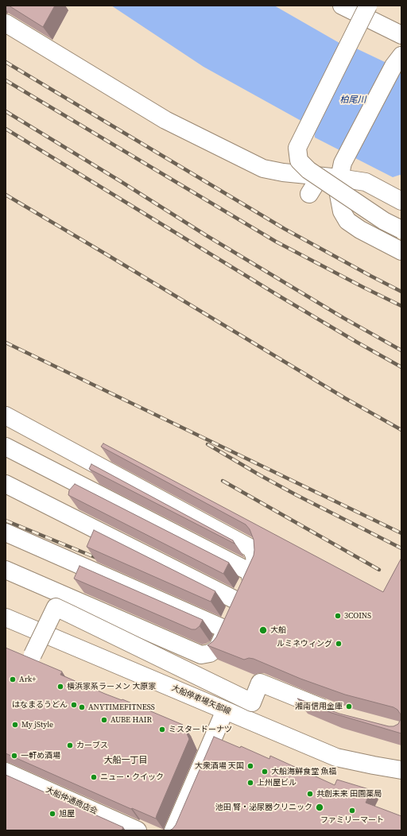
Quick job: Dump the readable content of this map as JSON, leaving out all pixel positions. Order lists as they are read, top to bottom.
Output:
{
  "streets": {
    "street": ["大船停車場矢部線", "大船仲通商店会"]
  },
  "districts": ["大船一丁目"],
  "water": ["柏尾川"],
  "places": [
    "3COINS",
    "大船",
    "ルミネウィング",
    "Ark+",
    "横浜家系ラーメン 大原家",
    "はなまるうどん",
    "湘南信用金庫",
    "ANYTIMEFITNESS",
    "AUBE HAIR",
    "My jStyle",
    "ミスタードーナツ",
    "カーブス",
    "一軒め酒場",
    "大衆酒場 天国",
    "大船海鮮食堂 魚福",
    "ニュー・クイック",
    "上州屋ビル",
    "共創未来 田園薬局",
    "池田 腎・泌尿器クリニック",
    "ファミリーマート",
    "旭屋"
  ]
}
